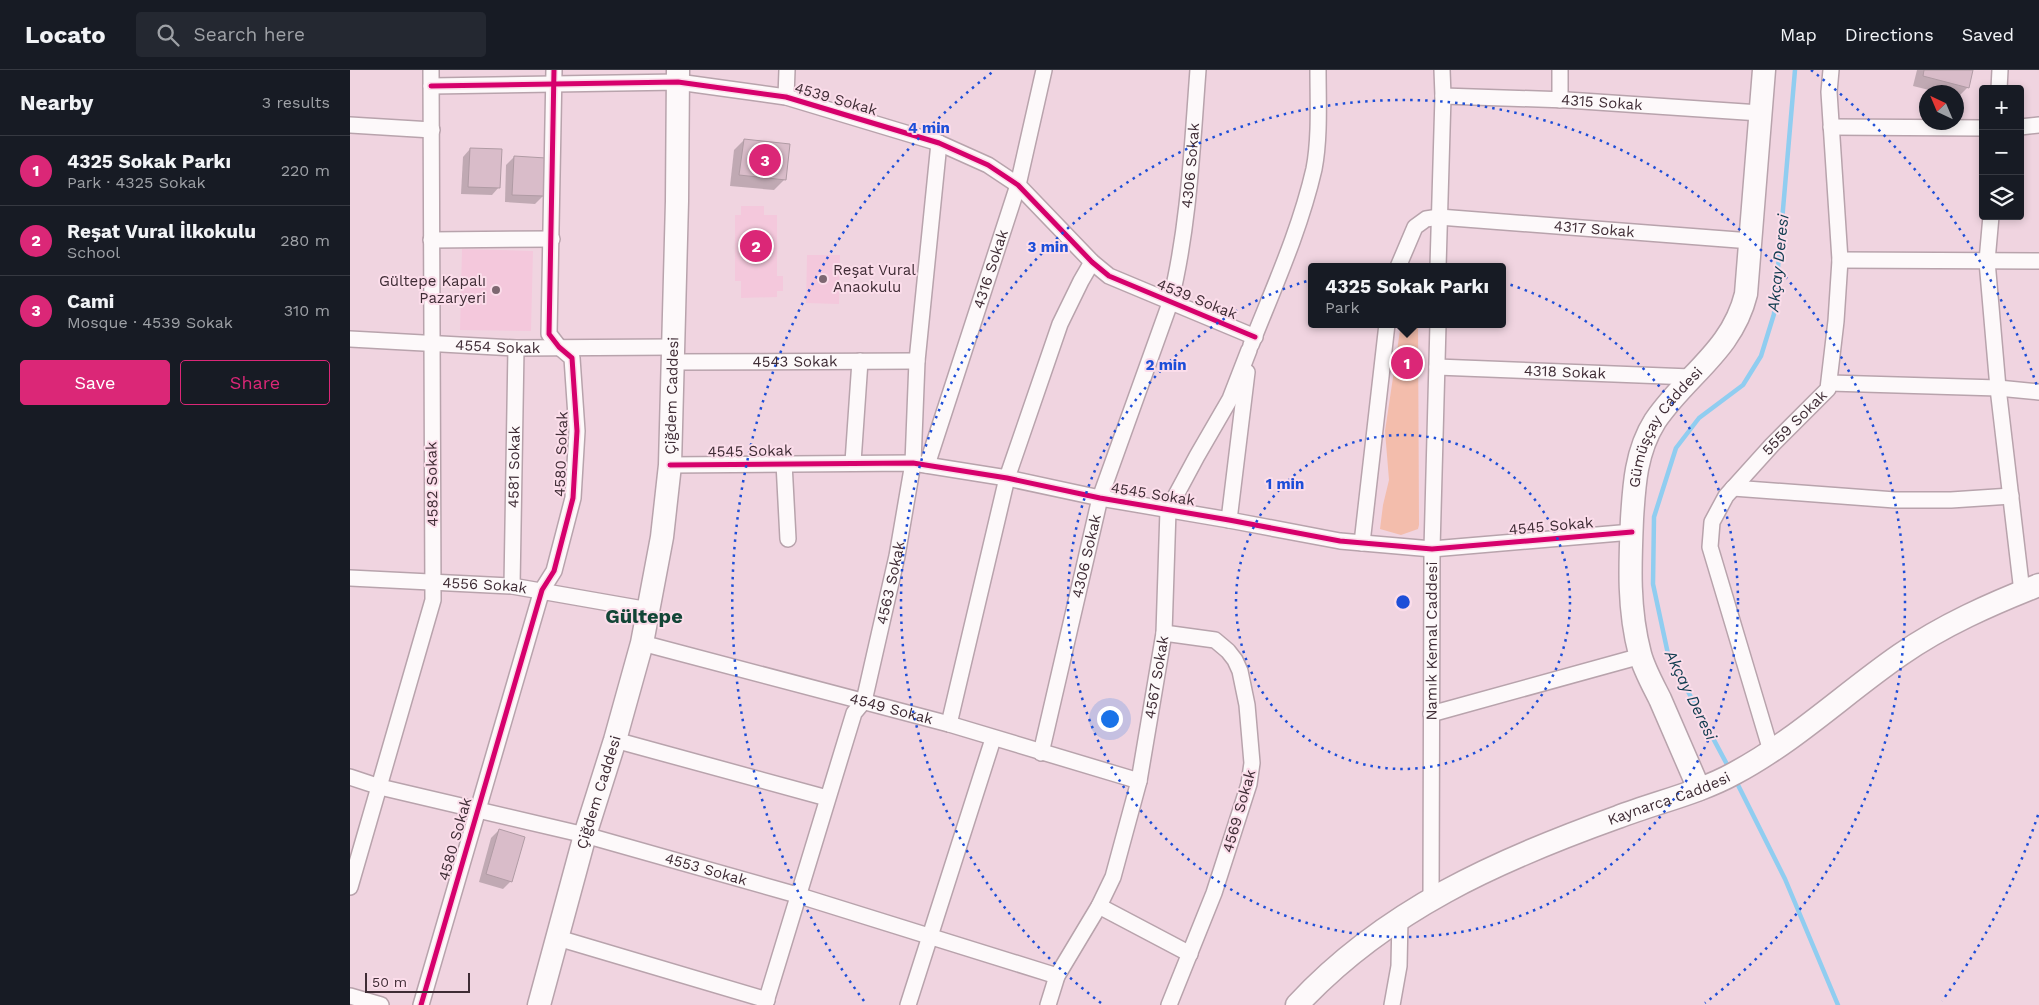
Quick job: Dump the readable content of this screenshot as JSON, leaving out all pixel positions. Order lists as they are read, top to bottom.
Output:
{
  "streets": {
    "street": [
      "4539 Sokak",
      "4315 Sokak",
      "4306 Sokak",
      "4317 Sokak",
      "4316 Sokak",
      "4554 Sokak",
      "4543 Sokak",
      "4318 Sokak",
      "Çiğdem Caddesi",
      "5559 Sokak",
      "Gümüşçay Caddesi",
      "4545 Sokak",
      "4580 Sokak",
      "4581 Sokak",
      "4582 Sokak",
      "4563 Sokak",
      "4556 Sokak",
      "Namık Kemal Caddesi",
      "4567 Sokak",
      "4549 Sokak",
      "Kaynarca Caddesi",
      "4569 Sokak",
      "4553 Sokak"
    ]
  },
  "crossings": [
    ["4539 Sokak", "4306 Sokak"],
    ["4539 Sokak", "4316 Sokak"],
    ["4539 Sokak", "Çiğdem Caddesi"],
    ["4539 Sokak", "4580 Sokak"],
    ["4539 Sokak", "4582 Sokak"],
    ["4539 Sokak", "4563 Sokak"],
    ["4539 Sokak", "4567 Sokak"],
    ["4315 Sokak", "Gümüşçay Caddesi"],
    ["4306 Sokak", "4545 Sokak"],
    ["4306 Sokak", "4549 Sokak"],
    ["4317 Sokak", "Gümüşçay Caddesi"],
    ["4316 Sokak", "4545 Sokak"],
    ["4316 Sokak", "4563 Sokak"],
    ["4554 Sokak", "4543 Sokak"],
    ["4554 Sokak", "Çiğdem Caddesi"],
    ["4554 Sokak", "4580 Sokak"],
    ["4554 Sokak", "4581 Sokak"],
    ["4554 Sokak", "4582 Sokak"],
    ["4543 Sokak", "Çiğdem Caddesi"],
    ["4543 Sokak", "4563 Sokak"],
    ["4318 Sokak", "Gümüşçay Caddesi"],
    ["4318 Sokak", "Namık Kemal Caddesi"],
    ["Çiğdem Caddesi", "4545 Sokak"],
    ["Çiğdem Caddesi", "4556 Sokak"],
    ["Çiğdem Caddesi", "4549 Sokak"],
    ["Çiğdem Caddesi", "4553 Sokak"],
    ["5559 Sokak", "Kaynarca Caddesi"],
    ["Gümüşçay Caddesi", "4545 Sokak"],
    ["Gümüşçay Caddesi", "Kaynarca Caddesi"],
    ["4545 Sokak", "4563 Sokak"],
    ["4545 Sokak", "Namık Kemal Caddesi"],
    ["4545 Sokak", "4567 Sokak"],
    ["4580 Sokak", "4556 Sokak"],
    ["4580 Sokak", "4553 Sokak"],
    ["4581 Sokak", "4556 Sokak"],
    ["4582 Sokak", "4556 Sokak"],
    ["4582 Sokak", "4553 Sokak"],
    ["4563 Sokak", "4549 Sokak"],
    ["4563 Sokak", "4553 Sokak"],
    ["Namık Kemal Caddesi", "Kaynarca Caddesi"],
    ["4567 Sokak", "4549 Sokak"],
    ["4567 Sokak", "4569 Sokak"],
    ["4567 Sokak", "4553 Sokak"]
  ],
  "districts": ["Gültepe"],
  "water": ["Akçay Deresi"],
  "places": ["Reşat Vural Anaokulu", "Gültepe Kapalı Pazaryeri"],
  "scale_bar": "50 m",
  "north": "top left",
  "page": {
    "header": "Locato",
    "search": "Search here",
    "nav": ["Map", "Directions", "Saved"],
    "heading": ["Nearby", "3 results"],
    "map_buttons": ["+", "−"],
    "list": [
      {
        "mark": "1",
        "name": "4325 Sokak Parkı",
        "note": "Park · 4325 Sokak",
        "value": "220 m"
      },
      {
        "mark": "2",
        "name": "Reşat Vural İlkokulu",
        "note": "School",
        "value": "280 m"
      },
      {
        "mark": "3",
        "name": "Cami",
        "note": "Mosque · 4539 Sokak",
        "value": "310 m"
      }
    ],
    "pins": ["3", "2", "1"],
    "popup": ["4325 Sokak Parkı", "Park"],
    "buttons": ["Save", "Share"],
    "scale": "50 m"
  },
  "rings": [
    "4 min",
    "3 min",
    "2 min",
    "1 min"
  ]
}
